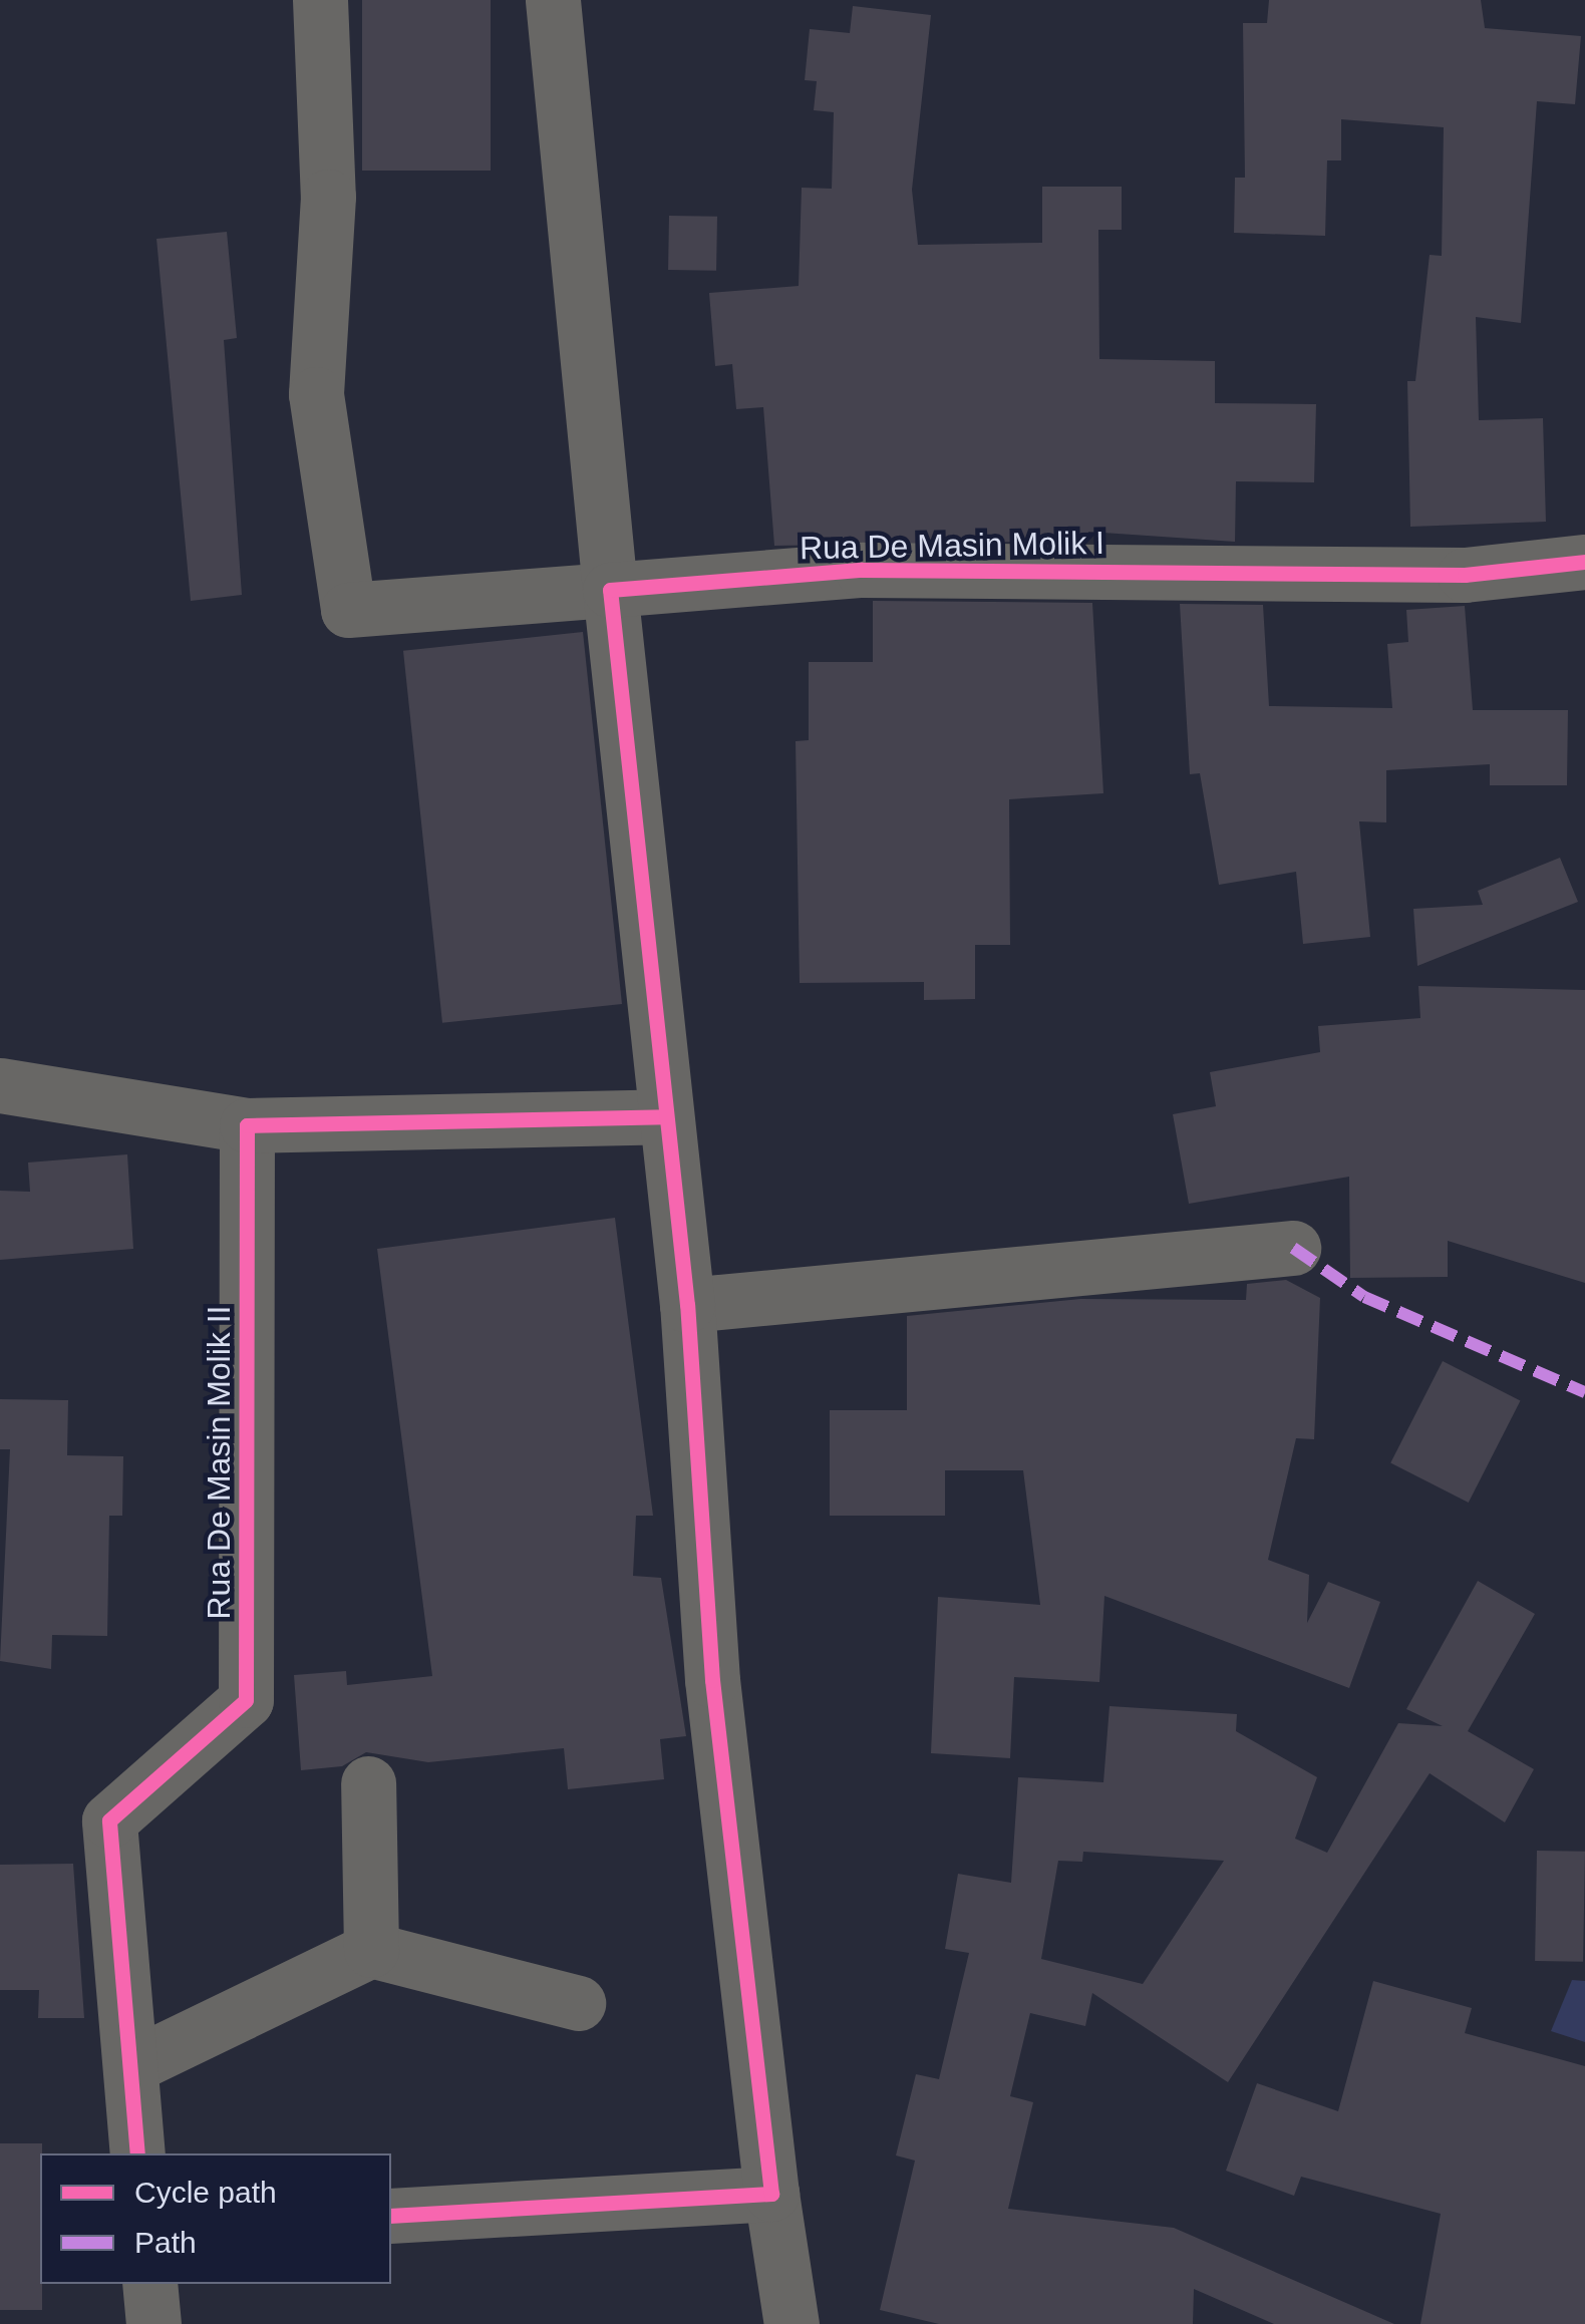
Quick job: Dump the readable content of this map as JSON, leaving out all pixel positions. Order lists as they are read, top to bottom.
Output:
{
  "streets": {
    "street": ["Rua De Masin Molik I", "Rua De Masin Molik II"]
  },
  "legend": ["Cycle path", "Path"]
}
